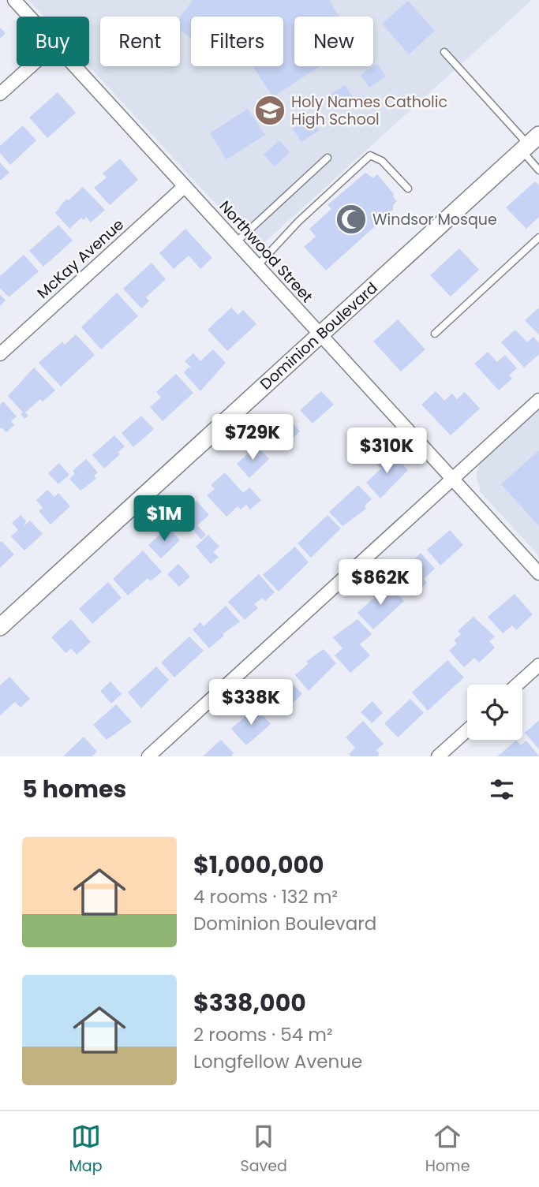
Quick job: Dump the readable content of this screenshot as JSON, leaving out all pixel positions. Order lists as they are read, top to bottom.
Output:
{
  "streets": {
    "street": ["Northwood Street", "McKay Avenue", "Dominion Boulevard"]
  },
  "crossings": [
    ["Northwood Street", "McKay Avenue"],
    ["Northwood Street", "Dominion Boulevard"]
  ],
  "places": {
    "school or university": ["Holy Names Catholic High School"],
    "mosque": ["Windsor Mosque"]
  },
  "page": {
    "chip": [
      "Buy",
      "Rent",
      "Filters",
      "New"
    ],
    "price": [
      "$729K",
      "$310K",
      "$1M",
      "$862K",
      "$338K"
    ],
    "heading": "5 homes",
    "list": [
      {
        "name": "$1,000,000",
        "note": "4 rooms · 132 m² · Dominion Boulevard"
      },
      {
        "name": "$338,000",
        "note": "2 rooms · 54 m² · Longfellow Avenue"
      }
    ],
    "tabs": ["Map", "Saved", "Home"]
  }
}
